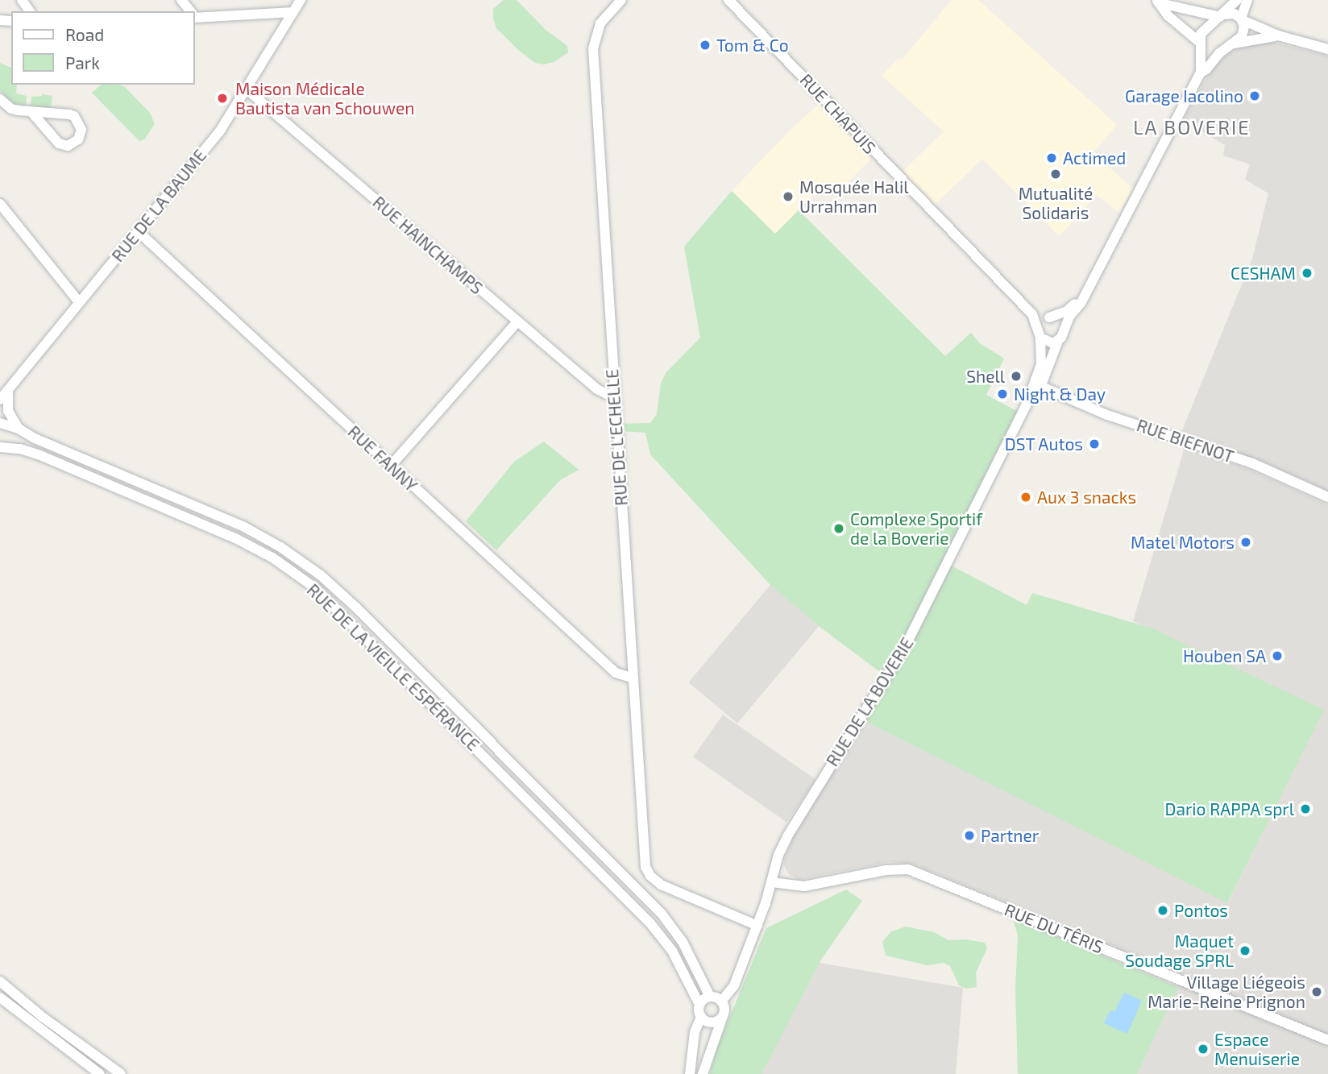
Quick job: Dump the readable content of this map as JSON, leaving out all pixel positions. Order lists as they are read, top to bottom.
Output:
{
  "streets": {
    "street": [
      "RUE CHAPUIS",
      "RUE DE LA BAUME",
      "RUE HAINCHAMPS",
      "RUE DE L'ECHELLE",
      "RUE BIEFNOT",
      "RUE FANNY",
      "RUE DE LA VIEILLE ESPÉRANCE",
      "RUE DE LA BOVERIE",
      "RUE DU TÊRIS"
    ]
  },
  "crossings": [
    ["RUE CHAPUIS", "RUE DE LA BOVERIE"],
    ["RUE DE LA BAUME", "RUE HAINCHAMPS"],
    ["RUE DE LA BAUME", "RUE FANNY"],
    ["RUE HAINCHAMPS", "RUE DE L'ECHELLE"],
    ["RUE DE L'ECHELLE", "RUE FANNY"],
    ["RUE DE L'ECHELLE", "RUE DE LA BOVERIE"],
    ["RUE BIEFNOT", "RUE DE LA BOVERIE"],
    ["RUE DE LA VIEILLE ESPÉRANCE", "RUE DE LA BOVERIE"],
    ["RUE DE LA BOVERIE", "RUE DU TÊRIS"]
  ],
  "districts": ["LA BOVERIE"],
  "places": [
    "Tom & Co",
    "Garage Iacolino",
    "Maison Médicale Bautista van Schouwen",
    "Actimed",
    "Mutualité Solidaris",
    "Mosquée Halil Urrahman",
    "CESHAM",
    "Shell",
    "Night & Day",
    "DST Autos",
    "Aux 3 snacks",
    "Complexe Sportif de la Boverie",
    "Matel Motors",
    "Houben SA",
    "Dario RAPPA sprl",
    "Partner",
    "Pontos",
    "Maquet Soudage SPRL",
    "Village Liégeois Marie-Reine Prignon",
    "Espace Menuiserie"
  ],
  "legend": ["Road", "Park"]
}
